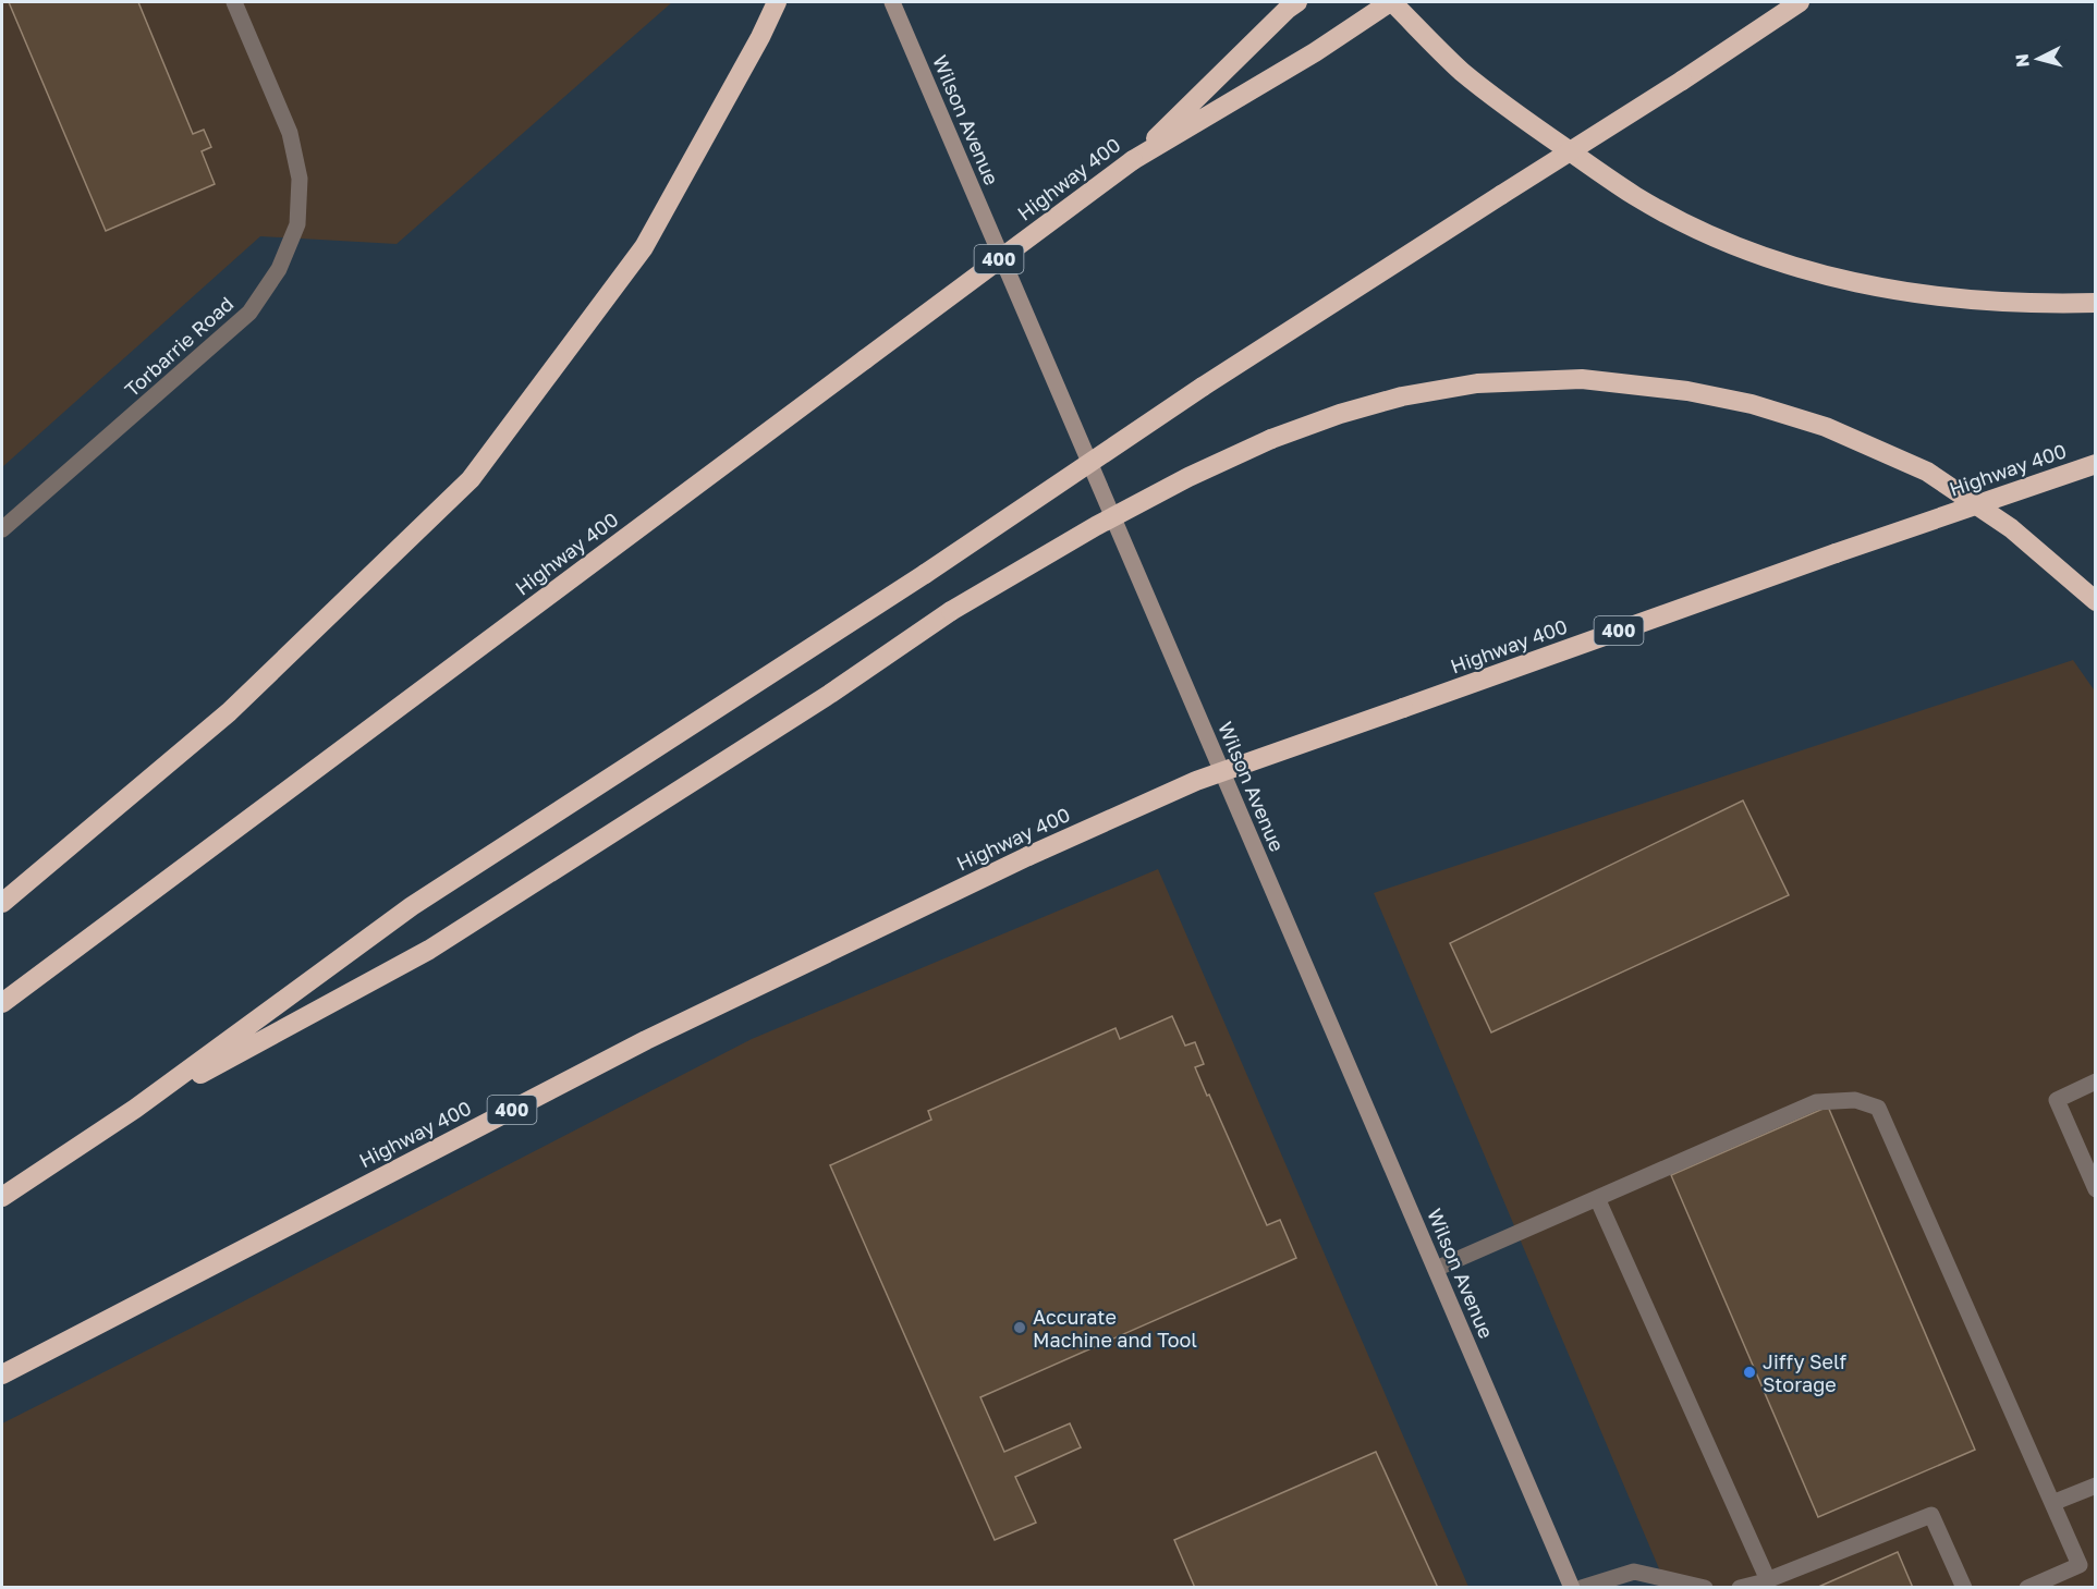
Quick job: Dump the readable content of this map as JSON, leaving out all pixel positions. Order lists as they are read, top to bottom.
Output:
{
  "streets": {
    "highway": ["Highway 400", "400"],
    "main road": ["Wilson Avenue"],
    "street": ["Torbarrie Road"]
  },
  "places": ["Accurate Machine and Tool", "Jiffy Self Storage"],
  "north": "left"
}
